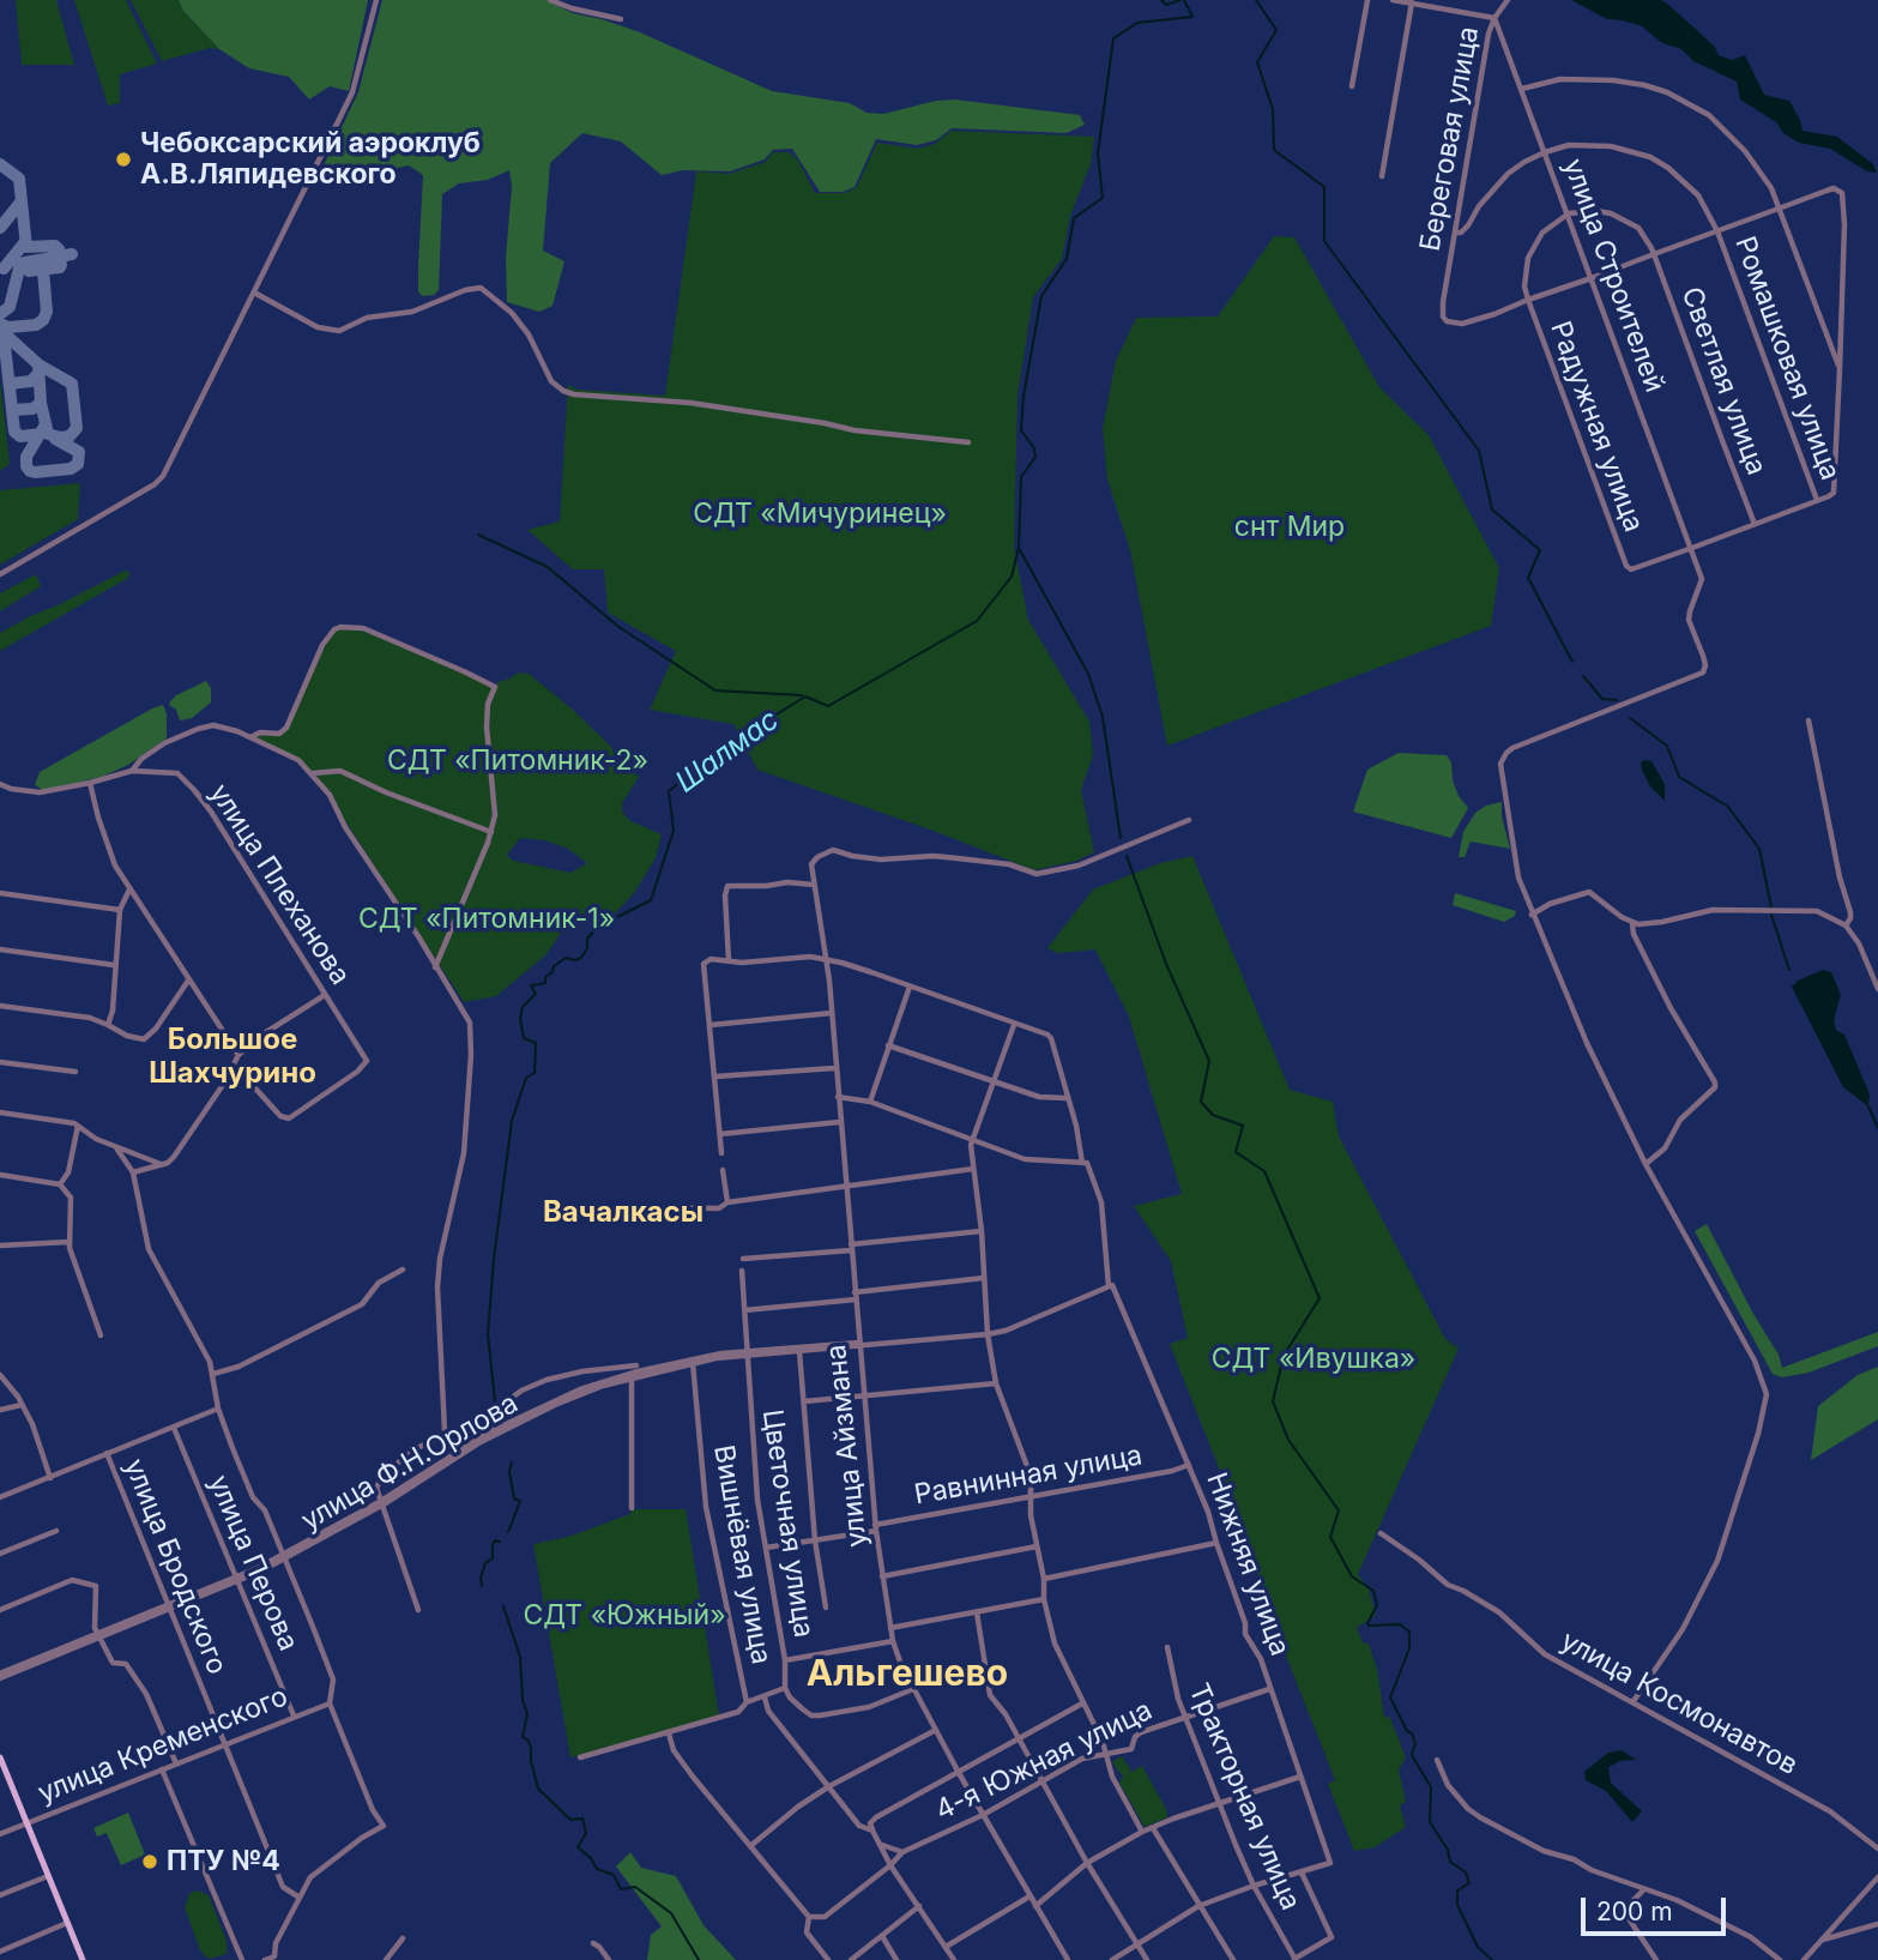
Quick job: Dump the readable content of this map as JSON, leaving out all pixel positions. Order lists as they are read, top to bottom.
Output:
{
  "streets": {
    "street": [
      "Береговая улица",
      "улица Строителей",
      "Ромашковая улица",
      "Светлая улица",
      "Радужная улица",
      "улица Плеханова",
      "улица Айзмана",
      "улица Ф.Н.Орлова",
      "Равнинная улица",
      "Цветочная улица",
      "Вишнёвая улица",
      "улица Перова",
      "Нижняя улица",
      "улица Бродского",
      "улица Космонавтов",
      "улица Кременского",
      "4-я Южная улица",
      "Тракторная улица"
    ]
  },
  "crossings": [
    ["Береговая улица", "улица Строителей"],
    ["Береговая улица", "Радужная улица"],
    ["улица Строителей", "Ромашковая улица"],
    ["улица Строителей", "Светлая улица"],
    ["улица Строителей", "Радужная улица"],
    ["улица Айзмана", "улица Ф.Н.Орлова"],
    ["улица Айзмана", "Равнинная улица"],
    ["улица Айзмана", "4-я Южная улица"],
    ["улица Ф.Н.Орлова", "Цветочная улица"],
    ["улица Ф.Н.Орлова", "Вишнёвая улица"],
    ["улица Ф.Н.Орлова", "улица Перова"],
    ["улица Ф.Н.Орлова", "улица Бродского"],
    ["улица Ф.Н.Орлова", "улица Кременского"],
    ["Равнинная улица", "Цветочная улица"],
    ["Равнинная улица", "Нижняя улица"],
    ["улица Перова", "улица Кременского"],
    ["Нижняя улица", "4-я Южная улица"],
    ["улица Бродского", "улица Кременского"],
    ["4-я Южная улица", "Тракторная улица"]
  ],
  "districts": ["Большое Шахчурино", "Вачалкасы", "Альгешево"],
  "water": ["Шалмас"],
  "parks": [
    "СДТ «Мичуринец»",
    "снт Мир",
    "СДТ «Питомник-2»",
    "СДТ «Питомник-1»",
    "СДТ «Ивушка»",
    "СДТ «Южный»"
  ],
  "places": ["Чебоксарский аэроклуб А.В.Ляпидевского", "ПТУ №4"],
  "scale_bar": "200 m"
}
